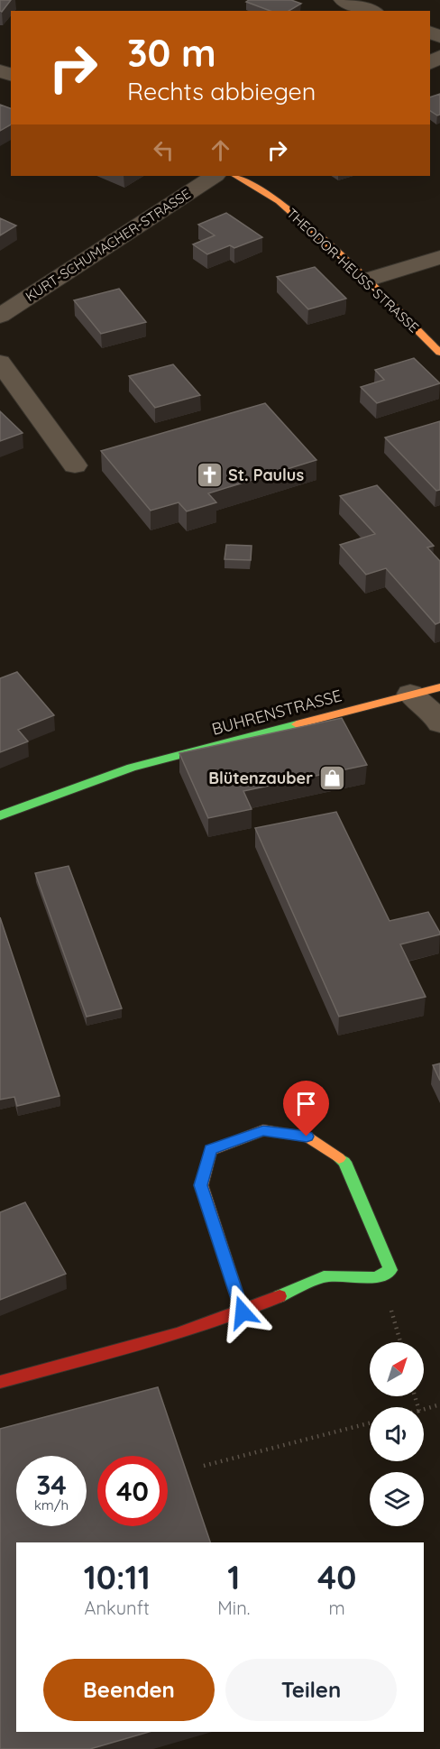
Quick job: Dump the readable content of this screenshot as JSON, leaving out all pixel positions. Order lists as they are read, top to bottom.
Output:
{
  "streets": {
    "street": ["KURT-SCHUMACHER-STRASSE", "THEODOR-HEUSS-STRASSE", "BUHRENSTRASSE"]
  },
  "places": {
    "church": ["St. Paulus"],
    "shop": ["Blütenzauber"]
  },
  "north": "top right",
  "page": {
    "turn": ["30 m", "Rechts abbiegen"],
    "speed": "34 km/h",
    "limit": "40",
    "eta": [
      "10:11",
      "Ankunft",
      "1",
      "Min.",
      "40",
      "m"
    ],
    "buttons": ["Beenden", "Teilen"]
  }
}
